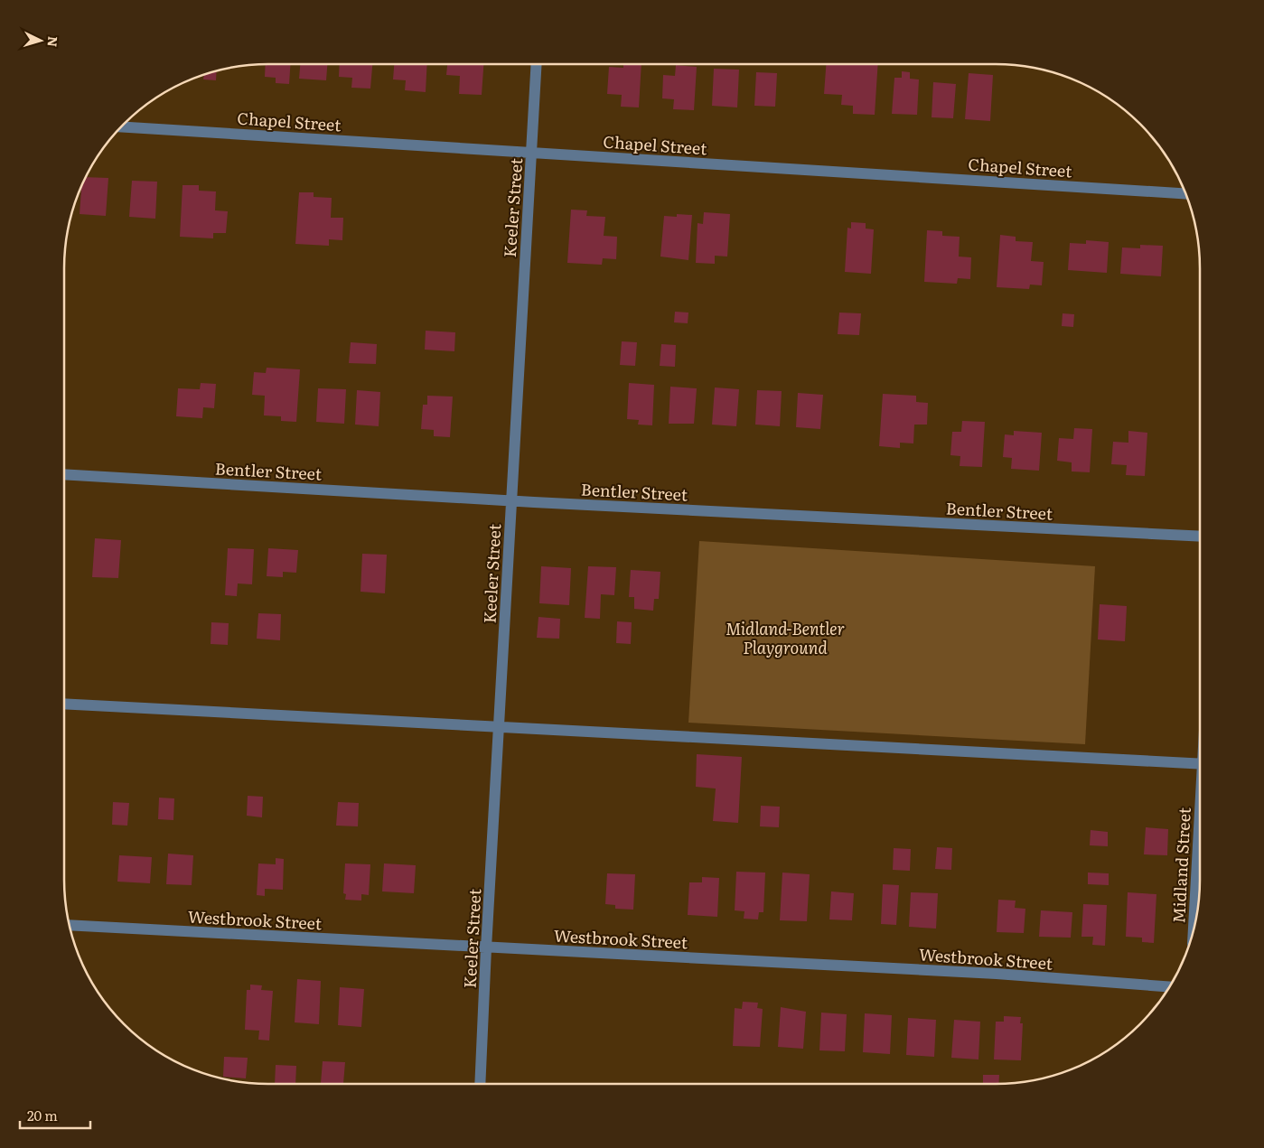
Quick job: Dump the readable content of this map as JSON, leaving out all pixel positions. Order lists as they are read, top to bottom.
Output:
{
  "streets": {
    "street": [
      "Chapel Street",
      "Keeler Street",
      "Bentler Street",
      "Midland Street",
      "Westbrook Street"
    ]
  },
  "crossings": [
    ["Chapel Street", "Keeler Street"],
    ["Keeler Street", "Bentler Street"],
    ["Keeler Street", "Westbrook Street"]
  ],
  "parks": ["Midland-Bentler Playground"],
  "scale_bar": "20 m",
  "north": "right"
}
